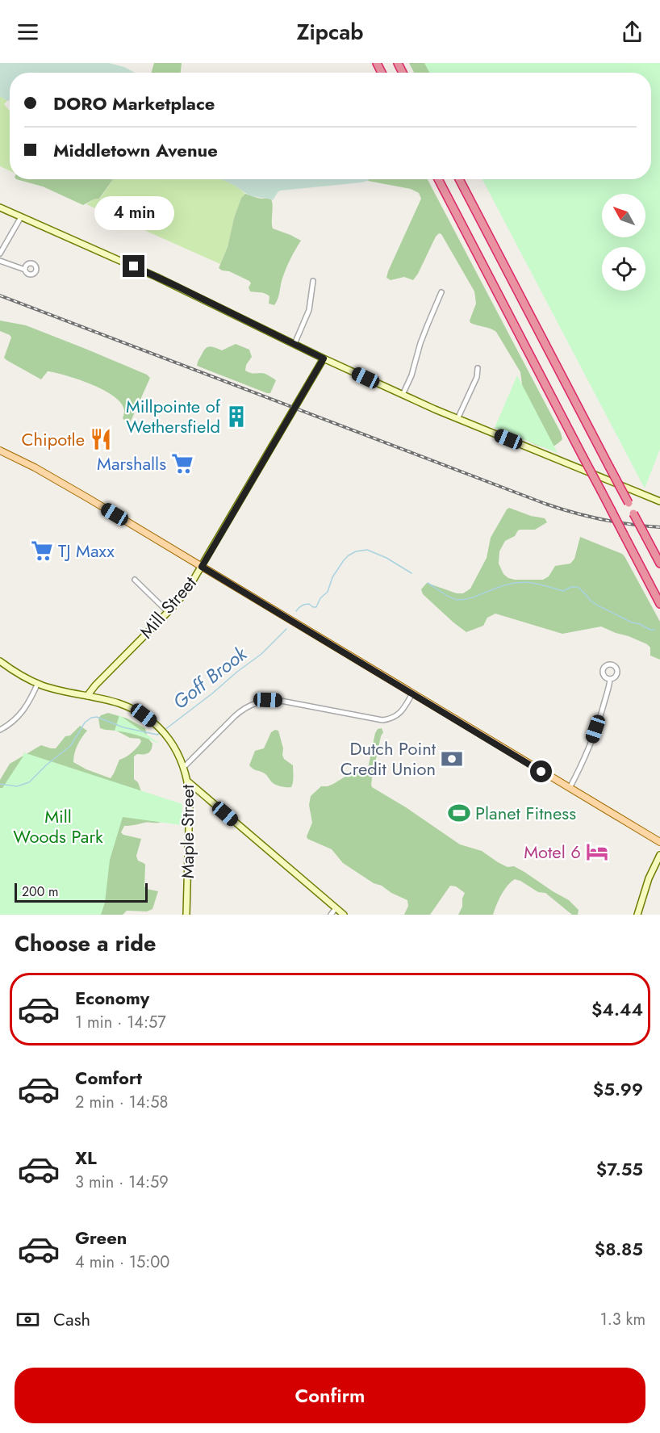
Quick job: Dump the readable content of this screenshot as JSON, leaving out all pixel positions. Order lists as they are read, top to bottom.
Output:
{
  "streets": {
    "street": ["Mill Street", "Maple Street"]
  },
  "crossings": [
    ["Mill Street", "Maple Street"]
  ],
  "water": ["Goff Brook"],
  "parks": ["Mill Woods Park"],
  "places": {
    "building": ["Millpointe of Wethersfield"],
    "restaurant": ["Chipotle"],
    "supermarket": ["Marshalls", "TJ Maxx"],
    "bank": ["Dutch Point Credit Union"],
    "sports": ["Planet Fitness"],
    "hotel": ["Motel 6"]
  },
  "scale_bar": "200 m",
  "north": "top left",
  "page": {
    "header": "Zipcab",
    "banner": ["DORO Marketplace", "Middletown Avenue"],
    "bubble": "4 min",
    "scale": "200 m",
    "heading": "Choose a ride",
    "list": [
      {
        "name": "Economy",
        "note": "1 min · 14:57",
        "value": "$4.44"
      },
      {
        "name": "Comfort",
        "note": "2 min · 14:58",
        "value": "$5.99"
      },
      {
        "name": "XL",
        "note": "3 min · 14:59",
        "value": "$7.55"
      },
      {
        "name": "Green",
        "note": "4 min · 15:00",
        "value": "$8.85"
      }
    ],
    "pay": ["Cash", "1.3 km"],
    "buttons": "Confirm"
  }
}
